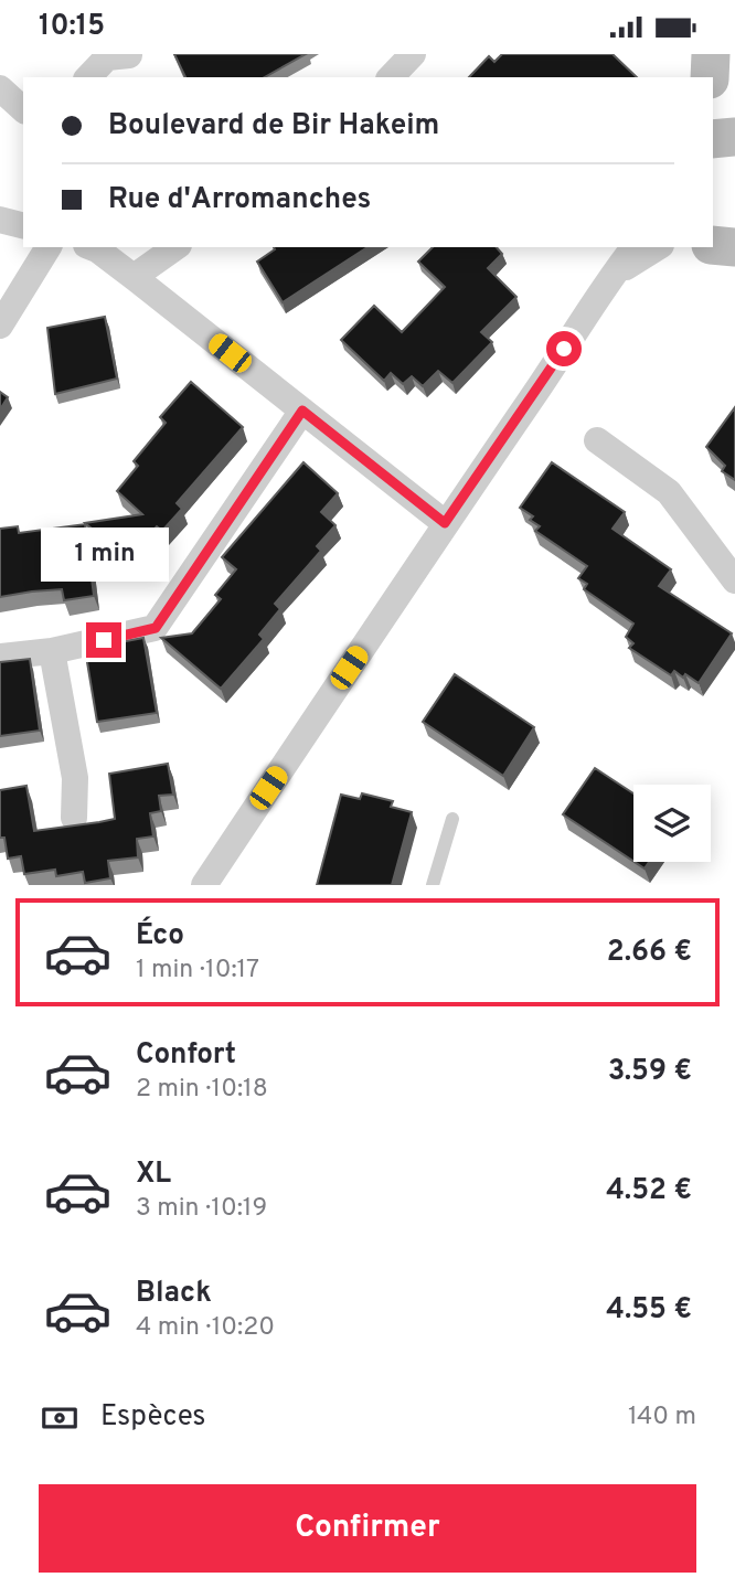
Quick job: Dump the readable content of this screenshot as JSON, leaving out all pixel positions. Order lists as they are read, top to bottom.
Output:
{
  "page": {
    "status": "10:15",
    "banner": ["Boulevard de Bir Hakeim", "Rue d'Arromanches"],
    "bubble": "1 min",
    "list": [
      {
        "name": "Éco",
        "note": "1 min · 10:17",
        "value": "2.66 €"
      },
      {
        "name": "Confort",
        "note": "2 min · 10:18",
        "value": "3.59 €"
      },
      {
        "name": "XL",
        "note": "3 min · 10:19",
        "value": "4.52 €"
      },
      {
        "name": "Black",
        "note": "4 min · 10:20",
        "value": "4.55 €"
      }
    ],
    "pay": ["Espèces", "140 m"],
    "buttons": "Confirmer"
  }
}
